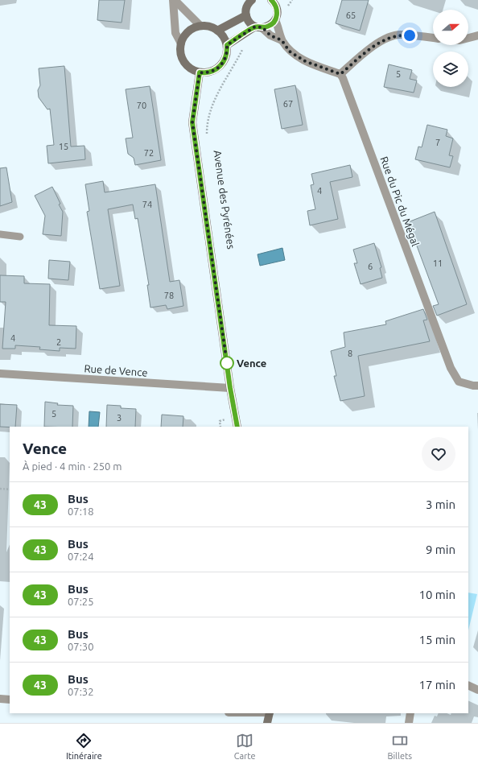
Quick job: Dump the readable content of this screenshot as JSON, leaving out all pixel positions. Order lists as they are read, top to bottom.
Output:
{
  "streets": {
    "main road": ["Avenue des Pyrénées"],
    "street": ["Rue du Pic du Mégal", "Rue de Vence"]
  },
  "crossings": [
    ["Avenue des Pyrénées", "Rue de Vence"]
  ],
  "places": ["Vence"],
  "lines": ["bus line 43"],
  "house_numbers": [
    "65",
    "5",
    "67",
    "70",
    "7",
    "15",
    "72",
    "4",
    "74",
    "11",
    "6",
    "78",
    "4",
    "2",
    "8",
    "5",
    "3"
  ],
  "north": "right",
  "page": {
    "heading": ["Vence", "À pied · 4 min · 250 m"],
    "list": [
      {
        "mark": "43",
        "name": "Bus",
        "note": "07:18",
        "value": "3 min"
      },
      {
        "mark": "43",
        "name": "Bus",
        "note": "07:24",
        "value": "9 min"
      },
      {
        "mark": "43",
        "name": "Bus",
        "note": "07:25",
        "value": "10 min"
      },
      {
        "mark": "43",
        "name": "Bus",
        "note": "07:30",
        "value": "15 min"
      },
      {
        "mark": "43",
        "name": "Bus",
        "note": "07:32",
        "value": "17 min"
      }
    ],
    "tabs": ["Itinéraire", "Carte", "Billets"]
  }
}
